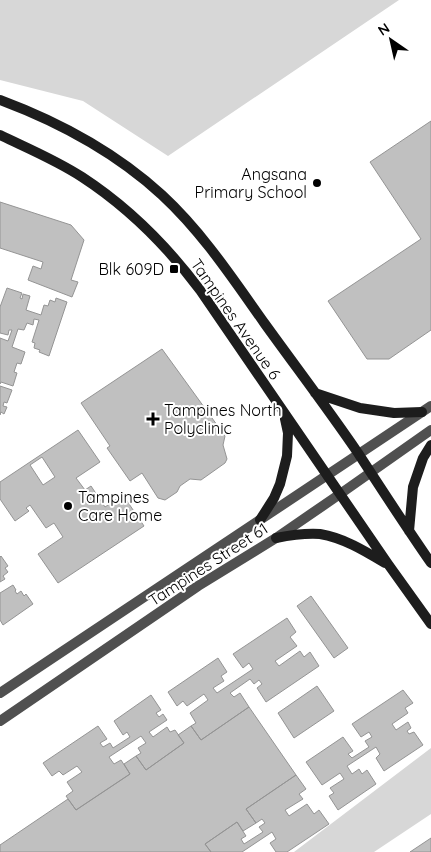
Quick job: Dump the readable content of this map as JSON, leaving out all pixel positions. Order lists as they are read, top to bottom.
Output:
{
  "streets": {
    "street": ["Tampines Avenue 6", "Tampines Street 61"]
  },
  "crossings": [
    ["Tampines Avenue 6", "Tampines Street 61"]
  ],
  "places": {
    "other": ["Angsana Primary School", "Tampines Care Home"],
    "transit": ["Blk 609D"],
    "health": ["Tampines North Polyclinic"]
  },
  "north": "top left"
}
